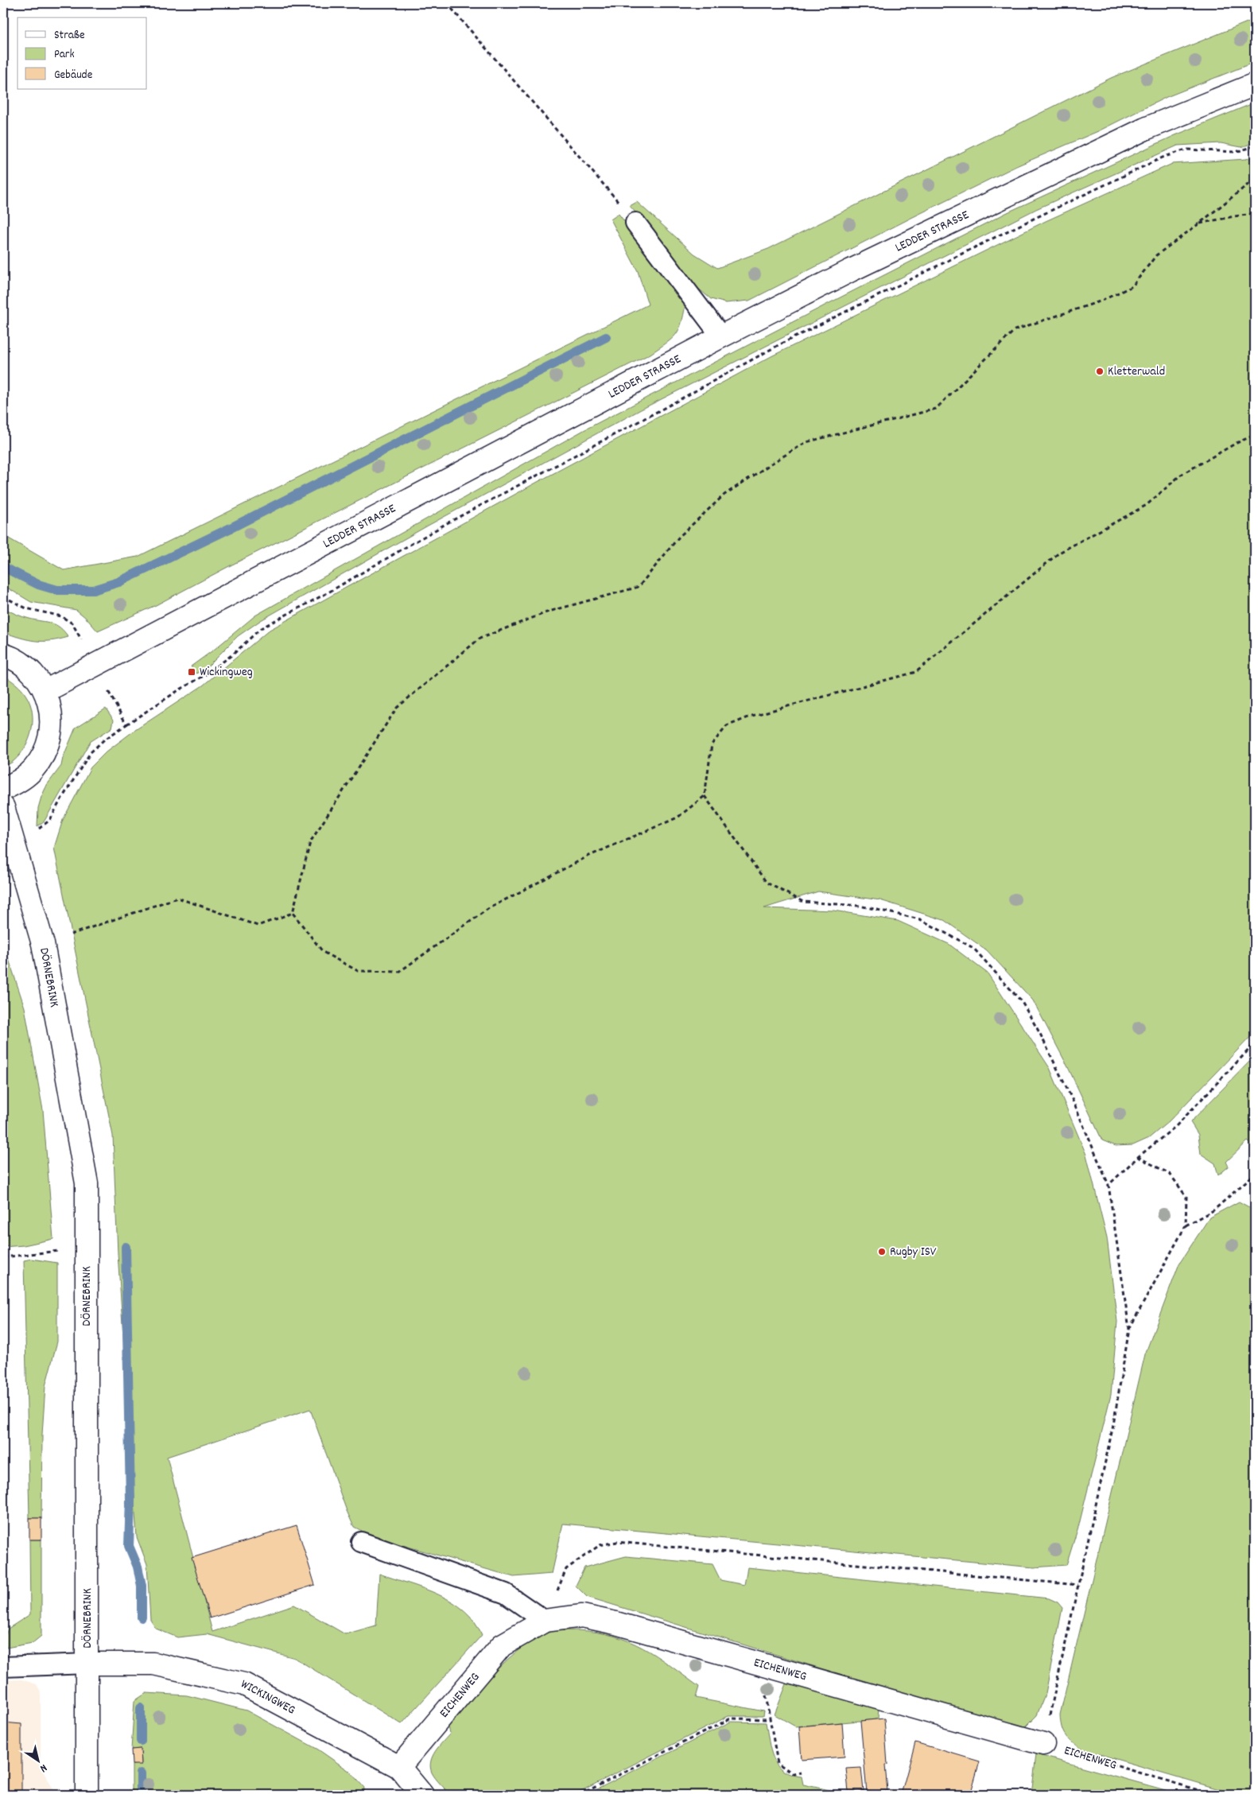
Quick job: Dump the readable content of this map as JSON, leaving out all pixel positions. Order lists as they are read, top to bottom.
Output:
{
  "streets": {
    "street": [
      "LEDDER STRASSE",
      "DÖRNEBRINK",
      "EICHENWEG",
      "WICKINGWEG"
    ]
  },
  "crossings": [
    ["DÖRNEBRINK", "WICKINGWEG"],
    ["EICHENWEG", "WICKINGWEG"]
  ],
  "places": {
    "other": ["Kletterwald", "Rugby ISV"],
    "transit": ["Wickingweg"]
  },
  "legend": ["Straße", "Park", "Gebäude"],
  "north": "bottom right"
}
